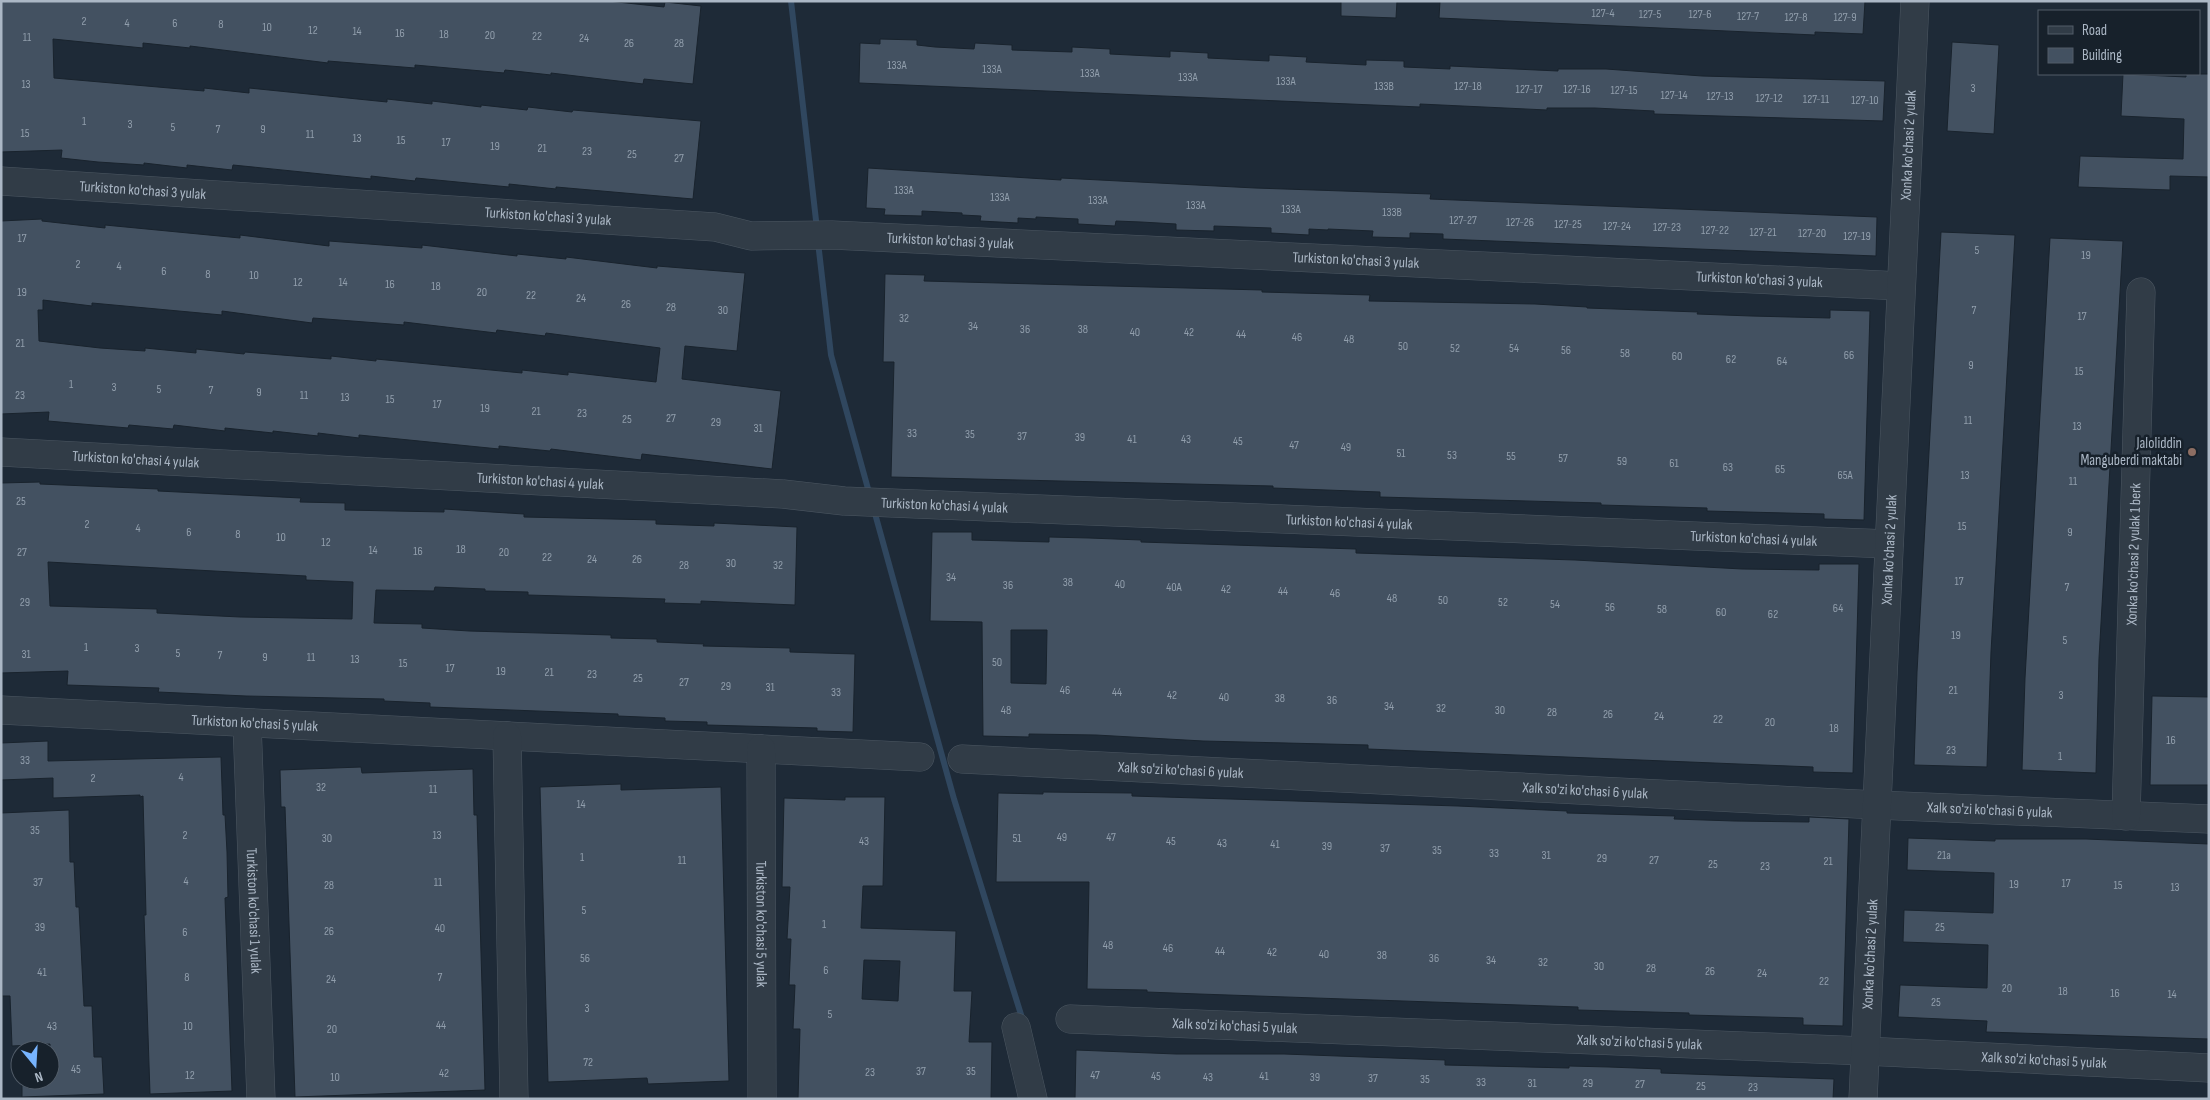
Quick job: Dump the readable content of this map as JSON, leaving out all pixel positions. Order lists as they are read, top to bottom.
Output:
{
  "streets": {
    "street": [
      "Xonka ko'chasi 2 yulak",
      "Turkiston ko'chasi 3 yulak",
      "Turkiston ko'chasi 4 yulak",
      "Xonka ko'chasi 2 yulak 1 berk",
      "Turkiston ko'chasi 5 yulak",
      "Xalk so'zi ko'chasi 6 yulak",
      "Turkiston ko'chasi 1 yulak",
      "Xalk so'zi ko'chasi 5 yulak"
    ]
  },
  "crossings": [
    ["Xonka ko'chasi 2 yulak", "Turkiston ko'chasi 3 yulak"],
    ["Xonka ko'chasi 2 yulak", "Turkiston ko'chasi 4 yulak"],
    ["Xonka ko'chasi 2 yulak", "Xalk so'zi ko'chasi 6 yulak"],
    ["Xonka ko'chasi 2 yulak", "Xalk so'zi ko'chasi 5 yulak"],
    ["Xonka ko'chasi 2 yulak 1 berk", "Xalk so'zi ko'chasi 6 yulak"],
    ["Turkiston ko'chasi 5 yulak", "Turkiston ko'chasi 1 yulak"]
  ],
  "places": ["Jaloliddin Manguberdi maktabi"],
  "house_numbers": [
    "127-4",
    "127-5",
    "127-6",
    "127-7",
    "127-8",
    "127-9",
    "2",
    "4",
    "6",
    "8",
    "10",
    "12",
    "14",
    "16",
    "18",
    "20",
    "22",
    "11",
    "24",
    "26",
    "28",
    "133A",
    "133A",
    "133A",
    "133A",
    "133A",
    "13",
    "133В",
    "127-18",
    "3",
    "127-17",
    "127-16",
    "127-15",
    "127-14",
    "127-13",
    "127-12",
    "127-11",
    "127-10",
    "1",
    "3",
    "5",
    "7",
    "9",
    "15",
    "11",
    "13",
    "15",
    "17",
    "19",
    "21",
    "23",
    "25",
    "27",
    "133A",
    "133A",
    "133A",
    "133A",
    "133A",
    "133В",
    "127-27",
    "127-26",
    "127-25",
    "127-24",
    "127-23",
    "127-22",
    "127-21",
    "127-20",
    "127-19",
    "17",
    "5",
    "19",
    "2",
    "4",
    "6",
    "8",
    "10",
    "12",
    "14",
    "16",
    "18",
    "19",
    "20",
    "22",
    "24",
    "26",
    "28",
    "30",
    "7",
    "17",
    "32",
    "34",
    "36",
    "38",
    "40",
    "42",
    "44",
    "46",
    "48",
    "21",
    "50",
    "52",
    "54",
    "56",
    "58",
    "66",
    "60",
    "62",
    "64",
    "9",
    "15",
    "1",
    "3",
    "5",
    "7",
    "9",
    "23",
    "11",
    "13",
    "15",
    "17",
    "19",
    "21",
    "23",
    "27",
    "25",
    "11",
    "29",
    "13",
    "31",
    "33",
    "35",
    "37",
    "39",
    "41",
    "43",
    "45",
    "47",
    "49",
    "51",
    "53",
    "55",
    "57",
    "59",
    "61",
    "63",
    "65",
    "65A",
    "13",
    "11",
    "25",
    "2",
    "15",
    "4",
    "6",
    "9",
    "8",
    "10",
    "12",
    "18",
    "14",
    "16",
    "27",
    "20",
    "22",
    "24",
    "26",
    "30",
    "28",
    "32",
    "34",
    "17",
    "38",
    "40",
    "36",
    "40A",
    "7",
    "42",
    "44",
    "46",
    "48",
    "50",
    "29",
    "52",
    "54",
    "56",
    "64",
    "58",
    "60",
    "62",
    "19",
    "5",
    "1",
    "3",
    "5",
    "31",
    "7",
    "9",
    "11",
    "13",
    "50",
    "15",
    "17",
    "19",
    "21",
    "23",
    "25",
    "27",
    "29",
    "31",
    "46",
    "21",
    "33",
    "44",
    "42",
    "3",
    "40",
    "38",
    "36",
    "34",
    "32",
    "48",
    "30",
    "28",
    "26",
    "24",
    "22",
    "20",
    "18",
    "16",
    "23",
    "1",
    "33",
    "4",
    "2",
    "32",
    "11",
    "14",
    "35",
    "2",
    "13",
    "49",
    "47",
    "30",
    "51",
    "43",
    "45",
    "43",
    "41",
    "39",
    "37",
    "35",
    "33",
    "31",
    "21a",
    "1",
    "29",
    "11",
    "27",
    "21",
    "25",
    "23",
    "4",
    "37",
    "11",
    "17",
    "19",
    "28",
    "15",
    "13",
    "5",
    "1",
    "39",
    "25",
    "40",
    "26",
    "6",
    "48",
    "46",
    "44",
    "42",
    "40",
    "38",
    "56",
    "36",
    "34",
    "32",
    "30",
    "28",
    "6",
    "26",
    "41",
    "24",
    "8",
    "7",
    "24",
    "22",
    "20",
    "18",
    "16",
    "14",
    "25",
    "3",
    "5",
    "44",
    "43",
    "10",
    "20",
    "72",
    "45",
    "37",
    "35",
    "23",
    "42",
    "12",
    "47",
    "45",
    "41",
    "10",
    "43",
    "39",
    "37",
    "35",
    "33",
    "31",
    "29",
    "27",
    "25",
    "23"
  ],
  "legend": ["Road", "Building"],
  "north": "bottom"
}
